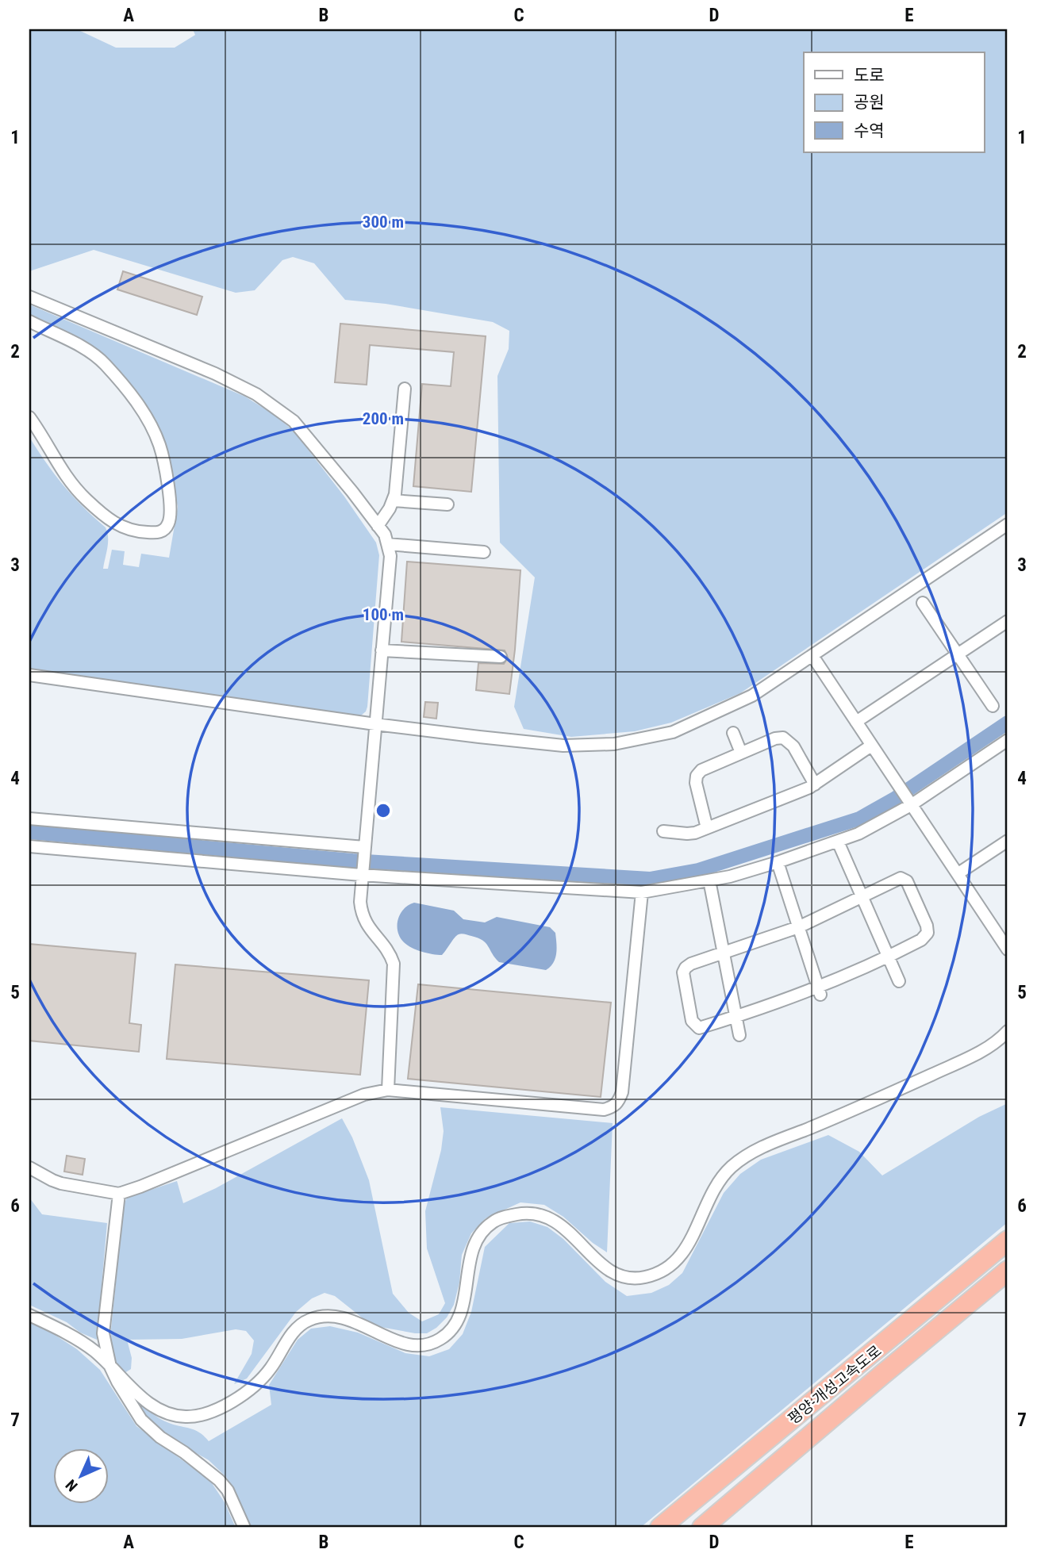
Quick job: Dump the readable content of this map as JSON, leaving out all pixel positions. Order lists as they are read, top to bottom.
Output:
{
  "streets": {
    "highway": ["평양-개성고속도로"]
  },
  "legend": ["도로", "공원", "수역"],
  "north": "bottom left",
  "grid": {
    "columns": [
      "A",
      "B",
      "C",
      "D",
      "E"
    ],
    "rows": [
      "1",
      "2",
      "3",
      "4",
      "5",
      "6",
      "7"
    ]
  },
  "rings": ["300 m", "200 m", "100 m"]
}
